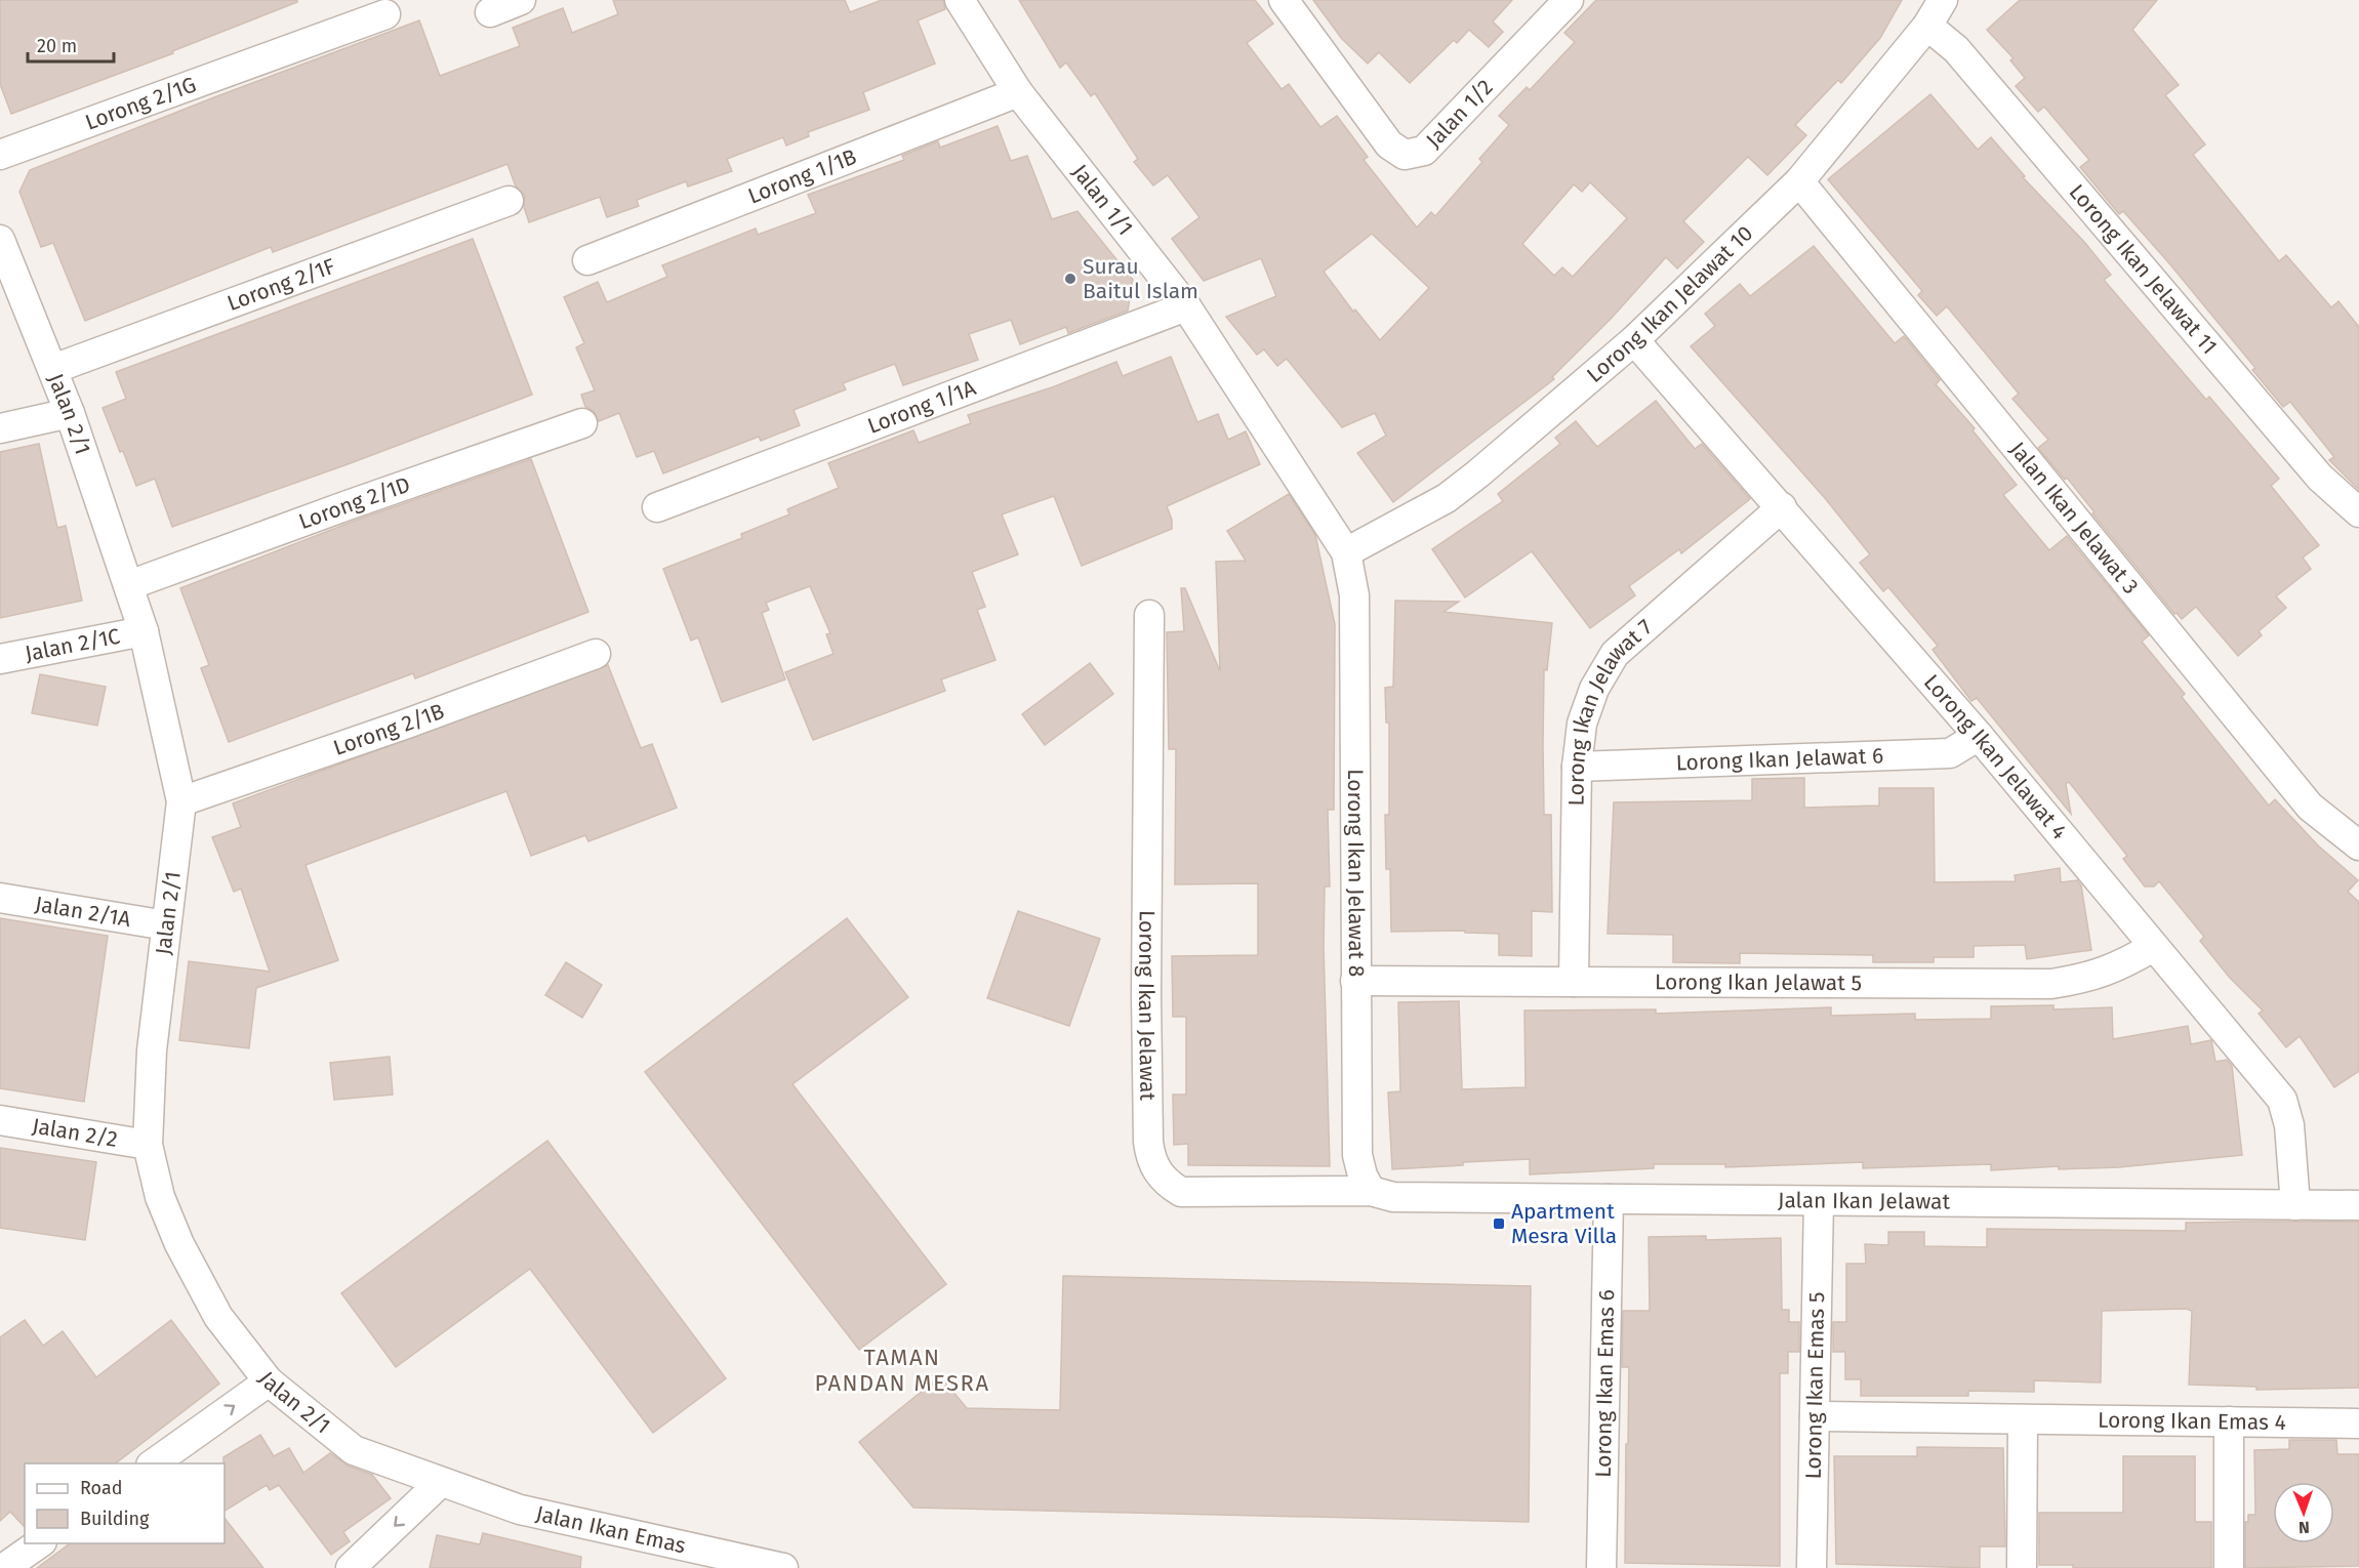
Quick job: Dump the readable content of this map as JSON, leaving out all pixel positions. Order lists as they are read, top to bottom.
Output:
{
  "streets": {
    "street": [
      "Lorong 2/1G",
      "Jalan 1/2",
      "Lorong 1/1B",
      "Jalan 1/1",
      "Lorong Ikan Jelawat 11",
      "Lorong 2/1F",
      "Lorong Ikan Jelawat 10",
      "Lorong 1/1A",
      "Jalan 2/1",
      "Lorong 2/1D",
      "Jalan Ikan Jelawat 3",
      "Jalan 2/1C",
      "Lorong Ikan Jelawat 7",
      "Lorong 2/1B",
      "Lorong Ikan Jelawat 4",
      "Lorong Ikan Jelawat 6",
      "Lorong Ikan Jelawat 8",
      "Jalan 2/1A",
      "Lorong Ikan Jelawat 5",
      "Lorong Ikan Jelawat",
      "Jalan 2/2",
      "Jalan Ikan Jelawat",
      "Lorong Ikan Emas 6",
      "Lorong Ikan Emas 5",
      "Lorong Ikan Emas 4",
      "Jalan Ikan Emas"
    ]
  },
  "crossings": [
    ["Lorong 1/1B", "Jalan 1/1"],
    ["Jalan 1/1", "Lorong Ikan Jelawat 10"],
    ["Jalan 1/1", "Lorong 1/1A"],
    ["Jalan 1/1", "Lorong Ikan Jelawat 8"],
    ["Lorong Ikan Jelawat 11", "Lorong Ikan Jelawat 10"],
    ["Lorong 2/1F", "Jalan 2/1"],
    ["Lorong Ikan Jelawat 10", "Jalan Ikan Jelawat 3"],
    ["Lorong Ikan Jelawat 10", "Lorong Ikan Jelawat 4"],
    ["Lorong Ikan Jelawat 10", "Lorong Ikan Jelawat 8"],
    ["Jalan 2/1", "Lorong 2/1D"],
    ["Jalan 2/1", "Jalan 2/1C"],
    ["Jalan 2/1", "Lorong 2/1B"],
    ["Jalan 2/1", "Jalan 2/1A"],
    ["Jalan 2/1", "Jalan 2/2"],
    ["Jalan 2/1", "Jalan Ikan Emas"],
    ["Lorong Ikan Jelawat 7", "Lorong Ikan Jelawat 4"],
    ["Lorong Ikan Jelawat 7", "Lorong Ikan Jelawat 6"],
    ["Lorong Ikan Jelawat 7", "Lorong Ikan Jelawat 5"],
    ["Lorong Ikan Jelawat 4", "Lorong Ikan Jelawat 6"],
    ["Lorong Ikan Jelawat 4", "Lorong Ikan Jelawat 5"],
    ["Lorong Ikan Jelawat 4", "Jalan Ikan Jelawat"],
    ["Lorong Ikan Jelawat 8", "Lorong Ikan Jelawat 5"],
    ["Lorong Ikan Jelawat 8", "Lorong Ikan Jelawat"],
    ["Lorong Ikan Jelawat 8", "Jalan Ikan Jelawat"],
    ["Lorong Ikan Jelawat", "Jalan Ikan Jelawat"],
    ["Jalan Ikan Jelawat", "Lorong Ikan Emas 6"],
    ["Jalan Ikan Jelawat", "Lorong Ikan Emas 5"],
    ["Lorong Ikan Emas 5", "Lorong Ikan Emas 4"]
  ],
  "districts": ["TAMAN PANDAN MESRA"],
  "places": {
    "other": ["Surau Baitul Islam"],
    "transit": ["Apartment Mesra Villa"]
  },
  "legend": ["Road", "Building"],
  "scale_bar": "20 m",
  "north": "bottom"
}
